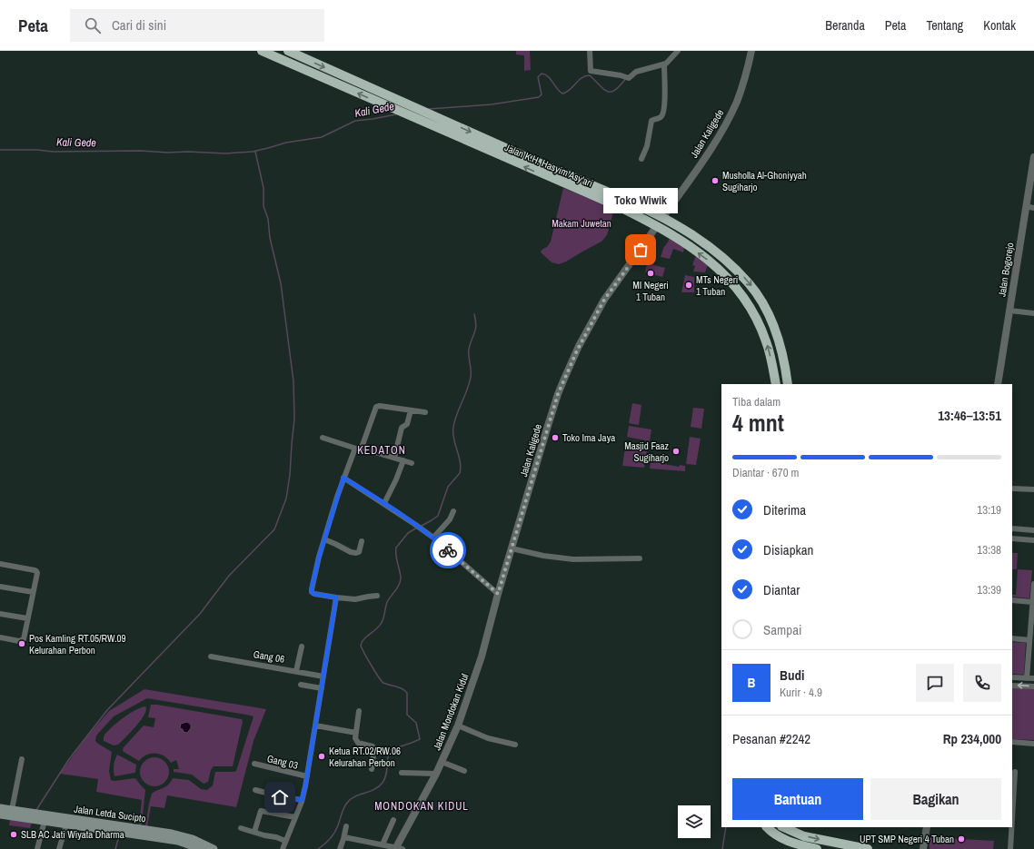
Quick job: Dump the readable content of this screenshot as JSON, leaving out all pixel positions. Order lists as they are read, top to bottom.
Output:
{
  "streets": {
    "highway": ["Jalan K.H. Hasyim Asy'ari"],
    "main road": ["Jalan Letda Sucipto"],
    "street": [
      "Jalan Kaligede",
      "Jalan Bogorejo",
      "Gang 06",
      "Jalan Mondokan Kidul",
      "Gang 03"
    ]
  },
  "crossings": [
    ["Jalan Kaligede", "Jalan K.H. Hasyim Asy'ari"],
    ["Jalan Kaligede", "Jalan Mondokan Kidul"]
  ],
  "districts": ["KEDATON", "MONDOKAN KIDUL"],
  "water": ["Kali Gede"],
  "parks": ["Makam Juwetan"],
  "places": [
    "Musholla Al-Ghoniyyah Sugiharjo",
    "Toko Wiwik",
    "MI Negeri 1 Tuban",
    "MTs Negeri 1 Tuban",
    "Toko Ima Jaya",
    "Masjid Faaz Sugiharjo",
    "Pos Kamling RT.05/RW.09 Kelurahan Perbon",
    "Ketua RT.02/RW.06 Kelurahan Perbon",
    "SLB AC Jati Wiyata Dharma",
    "UPT SMP Negeri 4 Tuban"
  ],
  "page": {
    "header": "Peta",
    "search": "Cari di sini",
    "nav": [
      "Beranda",
      "Peta",
      "Tentang",
      "Kontak"
    ],
    "bubble": "Toko Wiwik",
    "heading": ["4 mnt", "Tiba dalam", "13:46–13:51"],
    "panel": [
      "Budi",
      "Kurir · 4.9",
      "Pesanan #2242",
      "Rp 234,000"
    ],
    "bar": "Diantar · 670 m",
    "list": [
      ["Diterima", "13:19"],
      ["Disiapkan", "13:38"],
      ["Diantar", "13:39"],
      "Sampai"
    ],
    "round": "B",
    "buttons": ["Bantuan", "Bagikan"]
  }
}
